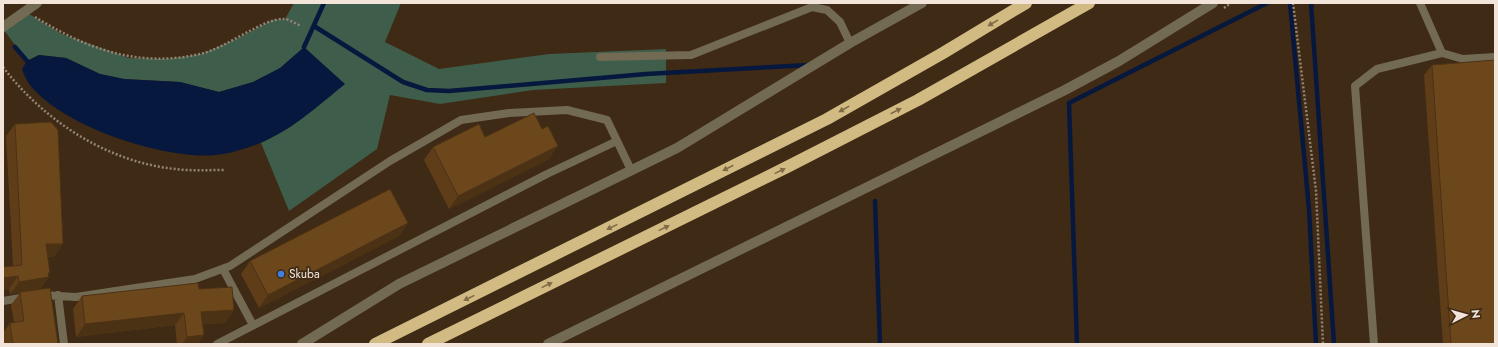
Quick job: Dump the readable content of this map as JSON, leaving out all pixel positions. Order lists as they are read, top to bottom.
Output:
{
  "places": ["Skuba"],
  "north": "right"
}
